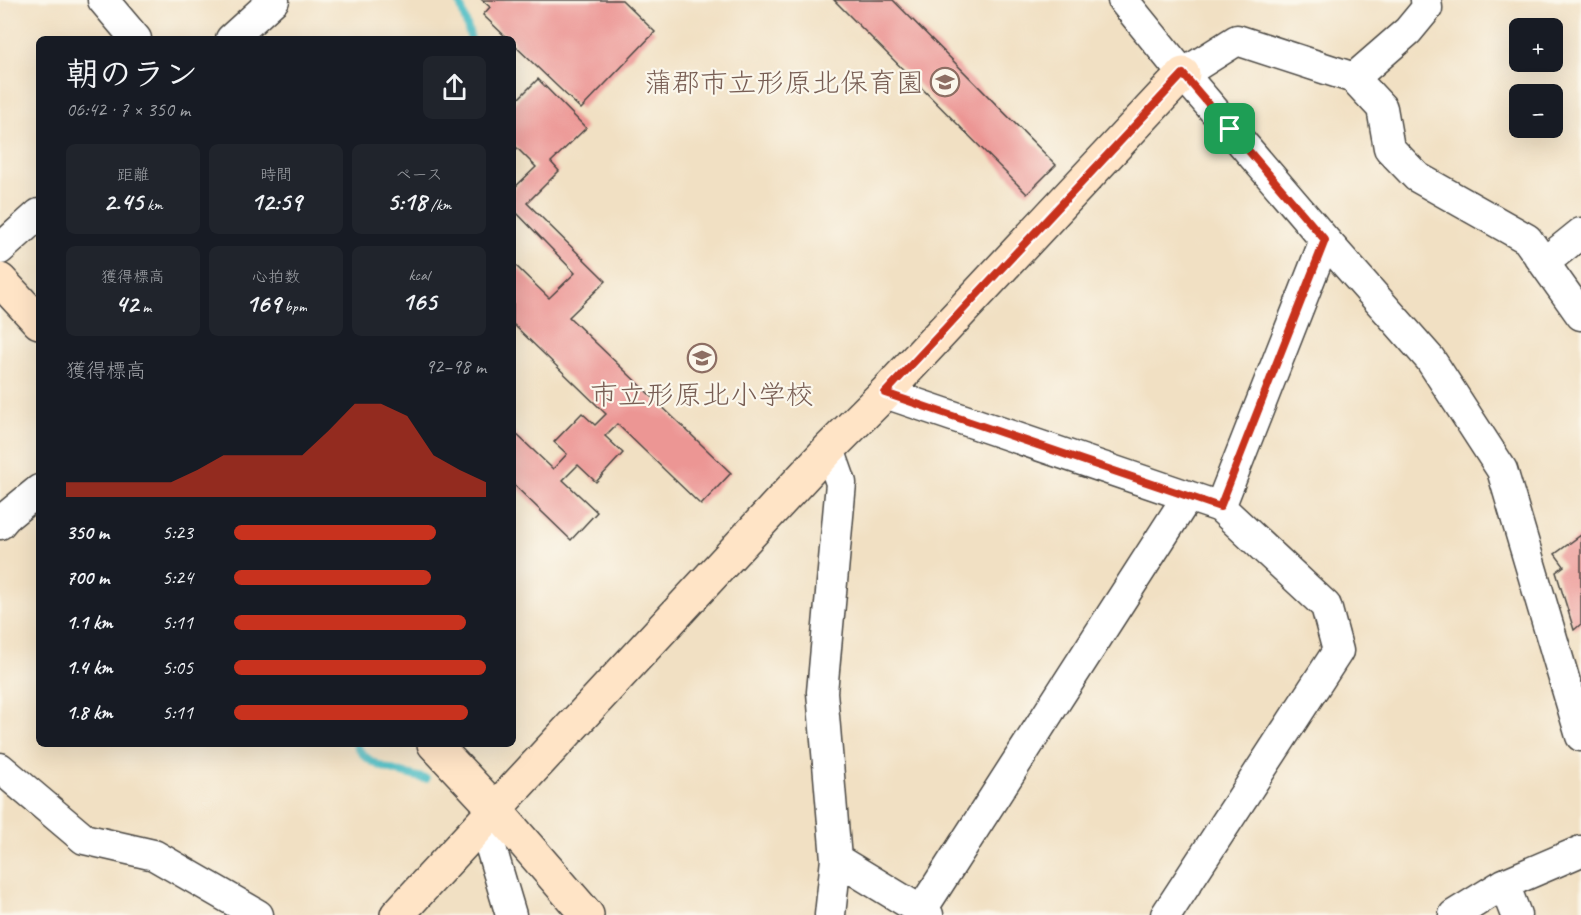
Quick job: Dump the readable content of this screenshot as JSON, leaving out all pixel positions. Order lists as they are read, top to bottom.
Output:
{
  "places": {
    "school or university": ["蒲郡市立形原北保育園", "市立形原北小学校"]
  },
  "page": {
    "map_buttons": ["+", "−"],
    "heading": ["朝のラン", "06:42 · 7 × 350 m"],
    "stats": [
      ["距離", "2.45 km"],
      ["時間", "12:59"],
      ["ペース", "5:18 /km"],
      ["獲得標高", "42 m"],
      ["心拍数", "169 bpm"],
      ["kcal", "165"]
    ],
    "chart": ["獲得標高", "92–98 m"],
    "list": [
      {
        "name": "350 m",
        "note": "5:23"
      },
      {
        "name": "700 m",
        "note": "5:24"
      },
      {
        "name": "1.1 km",
        "note": "5:11"
      },
      {
        "name": "1.4 km",
        "note": "5:05"
      },
      {
        "name": "1.8 km",
        "note": "5:11"
      }
    ]
  }
}
